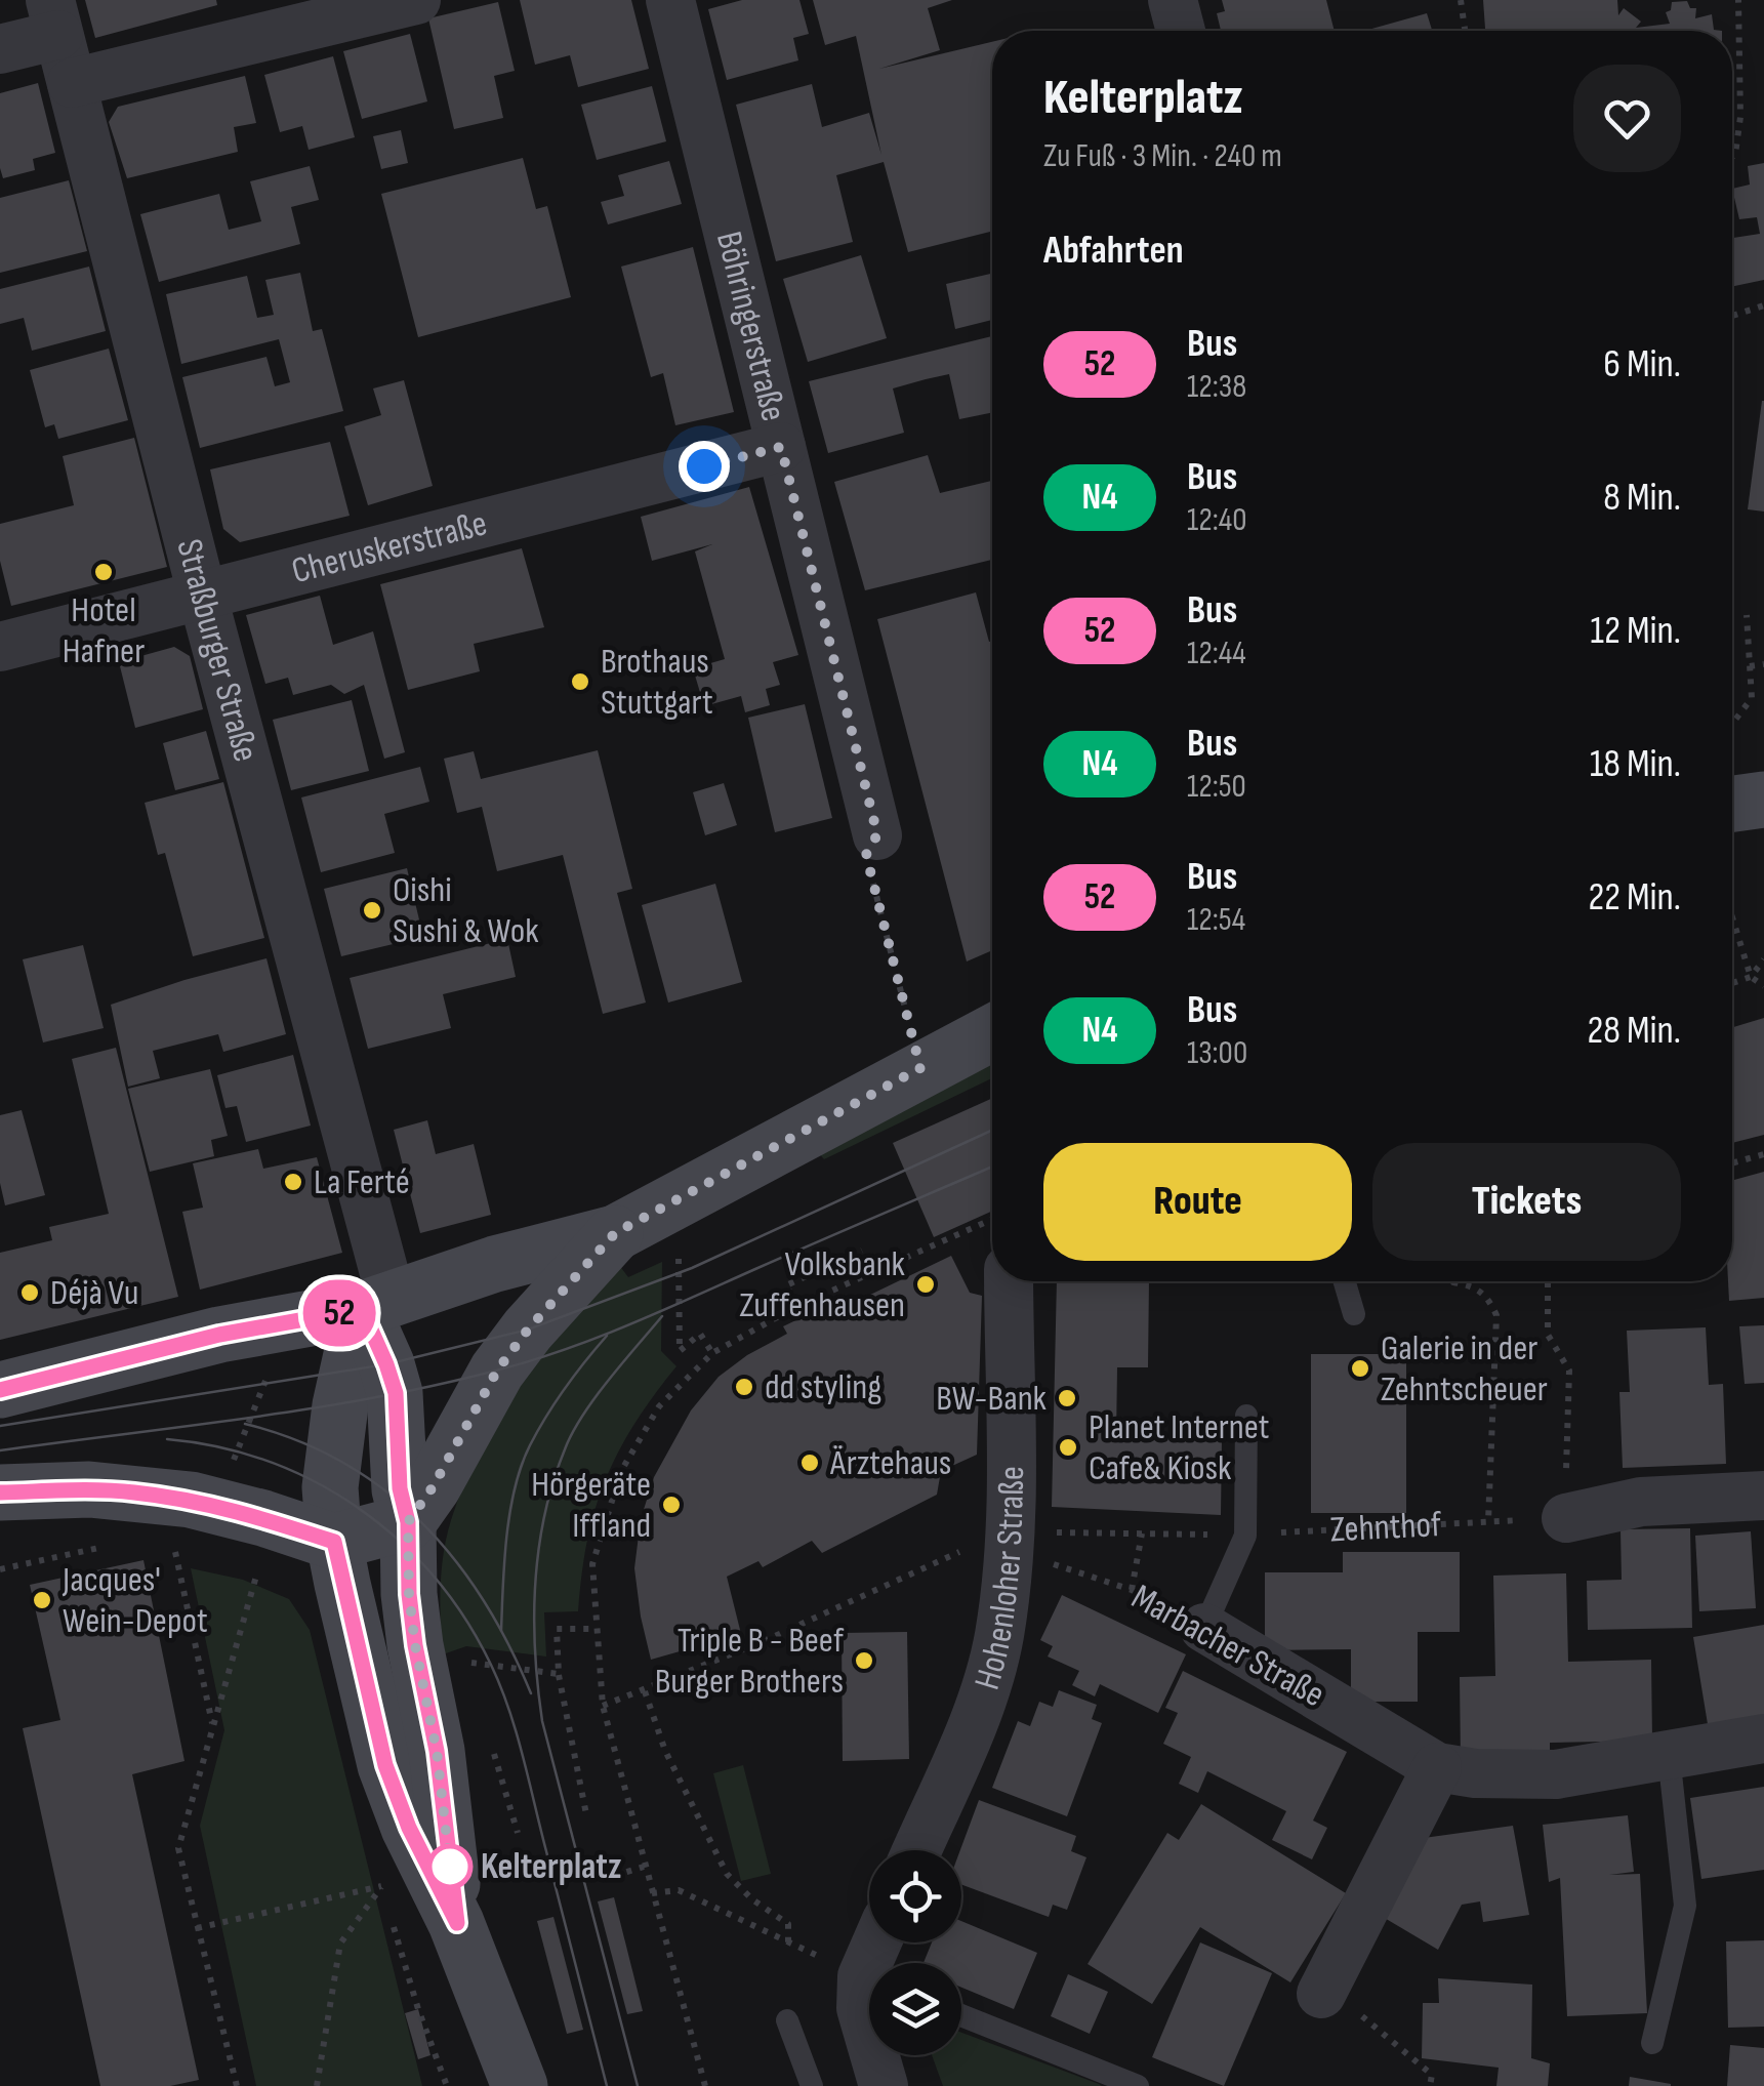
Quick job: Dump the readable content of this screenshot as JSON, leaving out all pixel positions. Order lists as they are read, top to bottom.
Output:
{
  "streets": {
    "street": [
      "Böhringerstraße",
      "Cheruskerstraße",
      "Straßburger Straße",
      "Hohenloher Straße",
      "Marbacher Straße"
    ],
    "path": ["Zehnthof"]
  },
  "crossings": [
    ["Böhringerstraße", "Cheruskerstraße"],
    ["Cheruskerstraße", "Straßburger Straße"],
    ["Zehnthof", "Hohenloher Straße"],
    ["Zehnthof", "Marbacher Straße"],
    ["Hohenloher Straße", "Marbacher Straße"]
  ],
  "places": [
    "Hotel Hafner",
    "Brothaus Stuttgart",
    "Oishi Sushi & Wok",
    "La Ferté",
    "Volksbank Zuffenhausen",
    "Déjà Vu",
    "Galerie in der Zehntscheuer",
    "dd styling",
    "BW-Bank",
    "Planet Internet Cafe& Kiosk",
    "Ärztehaus",
    "Hörgeräte Iffland",
    "Jacques' Wein-Depot",
    "Triple B - Beef Burger Brothers",
    "Kelterplatz"
  ],
  "lines": ["bus line 52"],
  "page": {
    "on_map": "52",
    "heading": [
      ["Kelterplatz", "Zu Fuß · 3 Min. · 240 m"],
      "Abfahrten"
    ],
    "list": [
      {
        "mark": "52",
        "name": "Bus",
        "note": "12:38",
        "value": "6 Min."
      },
      {
        "mark": "N4",
        "name": "Bus",
        "note": "12:40",
        "value": "8 Min."
      },
      {
        "mark": "52",
        "name": "Bus",
        "note": "12:44",
        "value": "12 Min."
      },
      {
        "mark": "N4",
        "name": "Bus",
        "note": "12:50",
        "value": "18 Min."
      },
      {
        "mark": "52",
        "name": "Bus",
        "note": "12:54",
        "value": "22 Min."
      },
      {
        "mark": "N4",
        "name": "Bus",
        "note": "13:00",
        "value": "28 Min."
      }
    ],
    "buttons": ["Route", "Tickets"]
  }
}
